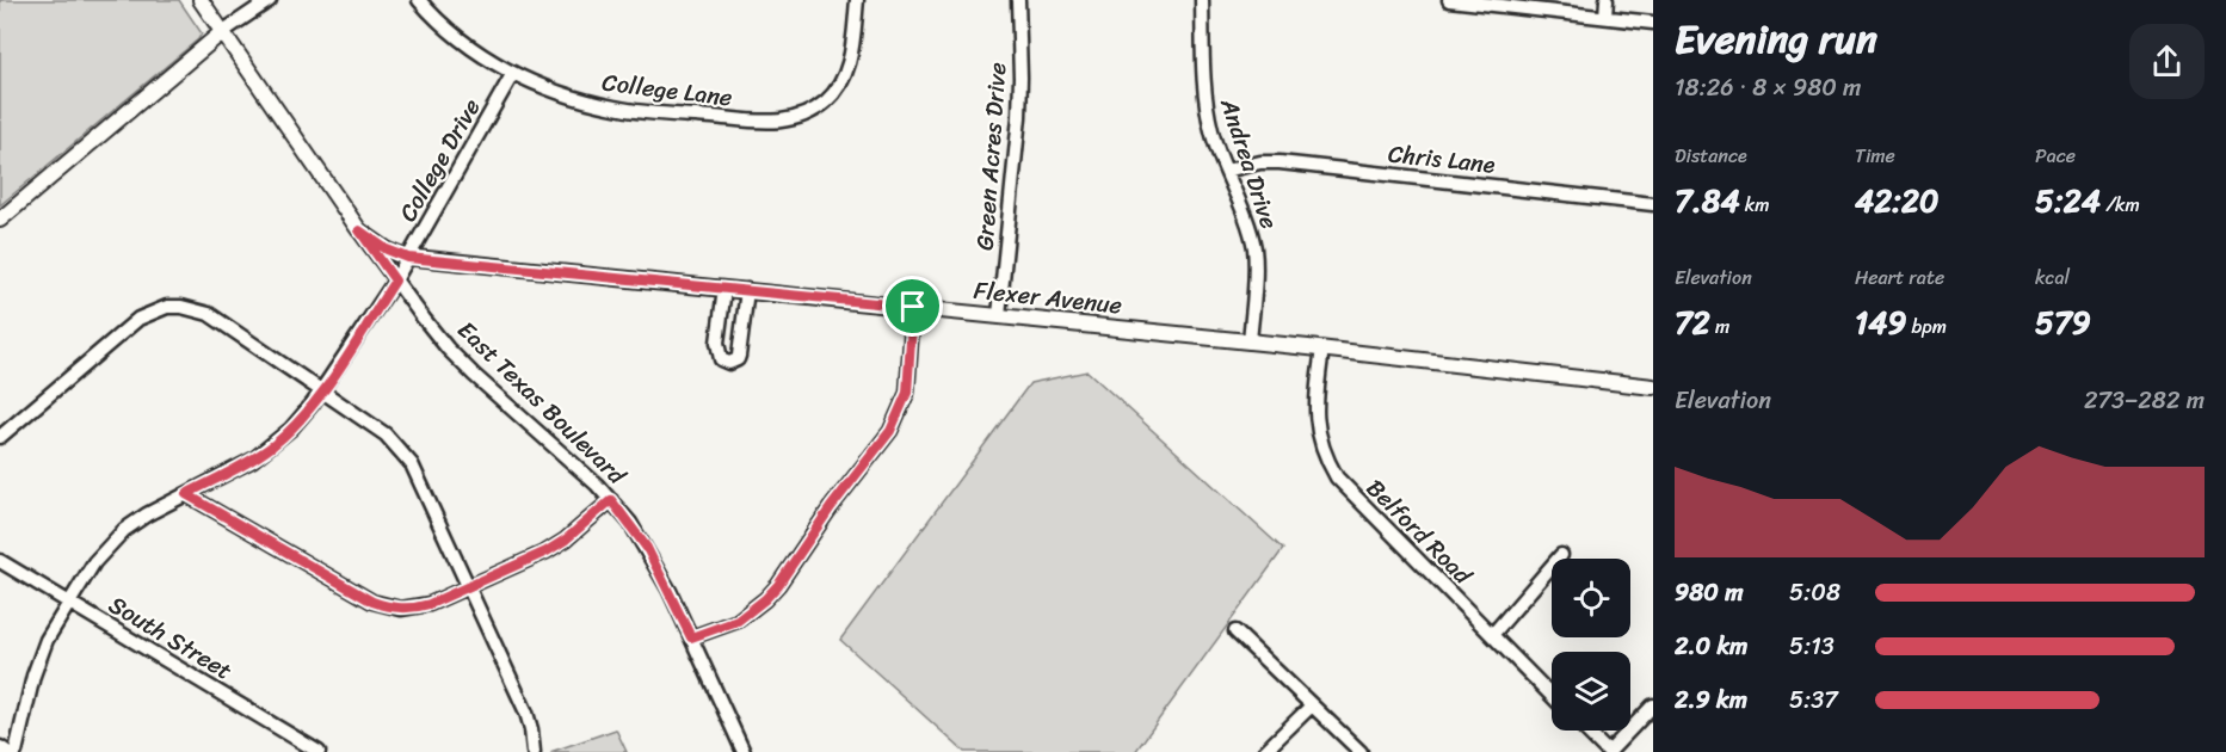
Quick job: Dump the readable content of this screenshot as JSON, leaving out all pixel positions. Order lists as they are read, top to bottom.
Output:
{
  "streets": {
    "street": [
      "College Lane",
      "Green Acres Drive",
      "Chris Lane",
      "College Drive",
      "Andrea Drive",
      "Flexer Avenue",
      "East Texas Boulevard",
      "Belford Road",
      "South Street"
    ]
  },
  "crossings": [
    ["College Lane", "College Drive"],
    ["Green Acres Drive", "Flexer Avenue"],
    ["Chris Lane", "Andrea Drive"],
    ["College Drive", "Flexer Avenue"],
    ["College Drive", "East Texas Boulevard"],
    ["College Drive", "South Street"],
    ["Andrea Drive", "Flexer Avenue"],
    ["Flexer Avenue", "East Texas Boulevard"],
    ["Flexer Avenue", "Belford Road"]
  ],
  "page": {
    "heading": ["Evening run", "18:26 · 8 × 980 m"],
    "stats": [
      ["Distance", "7.84 km"],
      ["Time", "42:20"],
      ["Pace", "5:24 /km"],
      ["Elevation", "72 m"],
      ["Heart rate", "149 bpm"],
      ["kcal", "579"]
    ],
    "chart": ["Elevation", "273–282 m"],
    "list": [
      {
        "name": "980 m",
        "note": "5:08"
      },
      {
        "name": "2.0 km",
        "note": "5:13"
      },
      {
        "name": "2.9 km",
        "note": "5:37"
      }
    ]
  }
}
